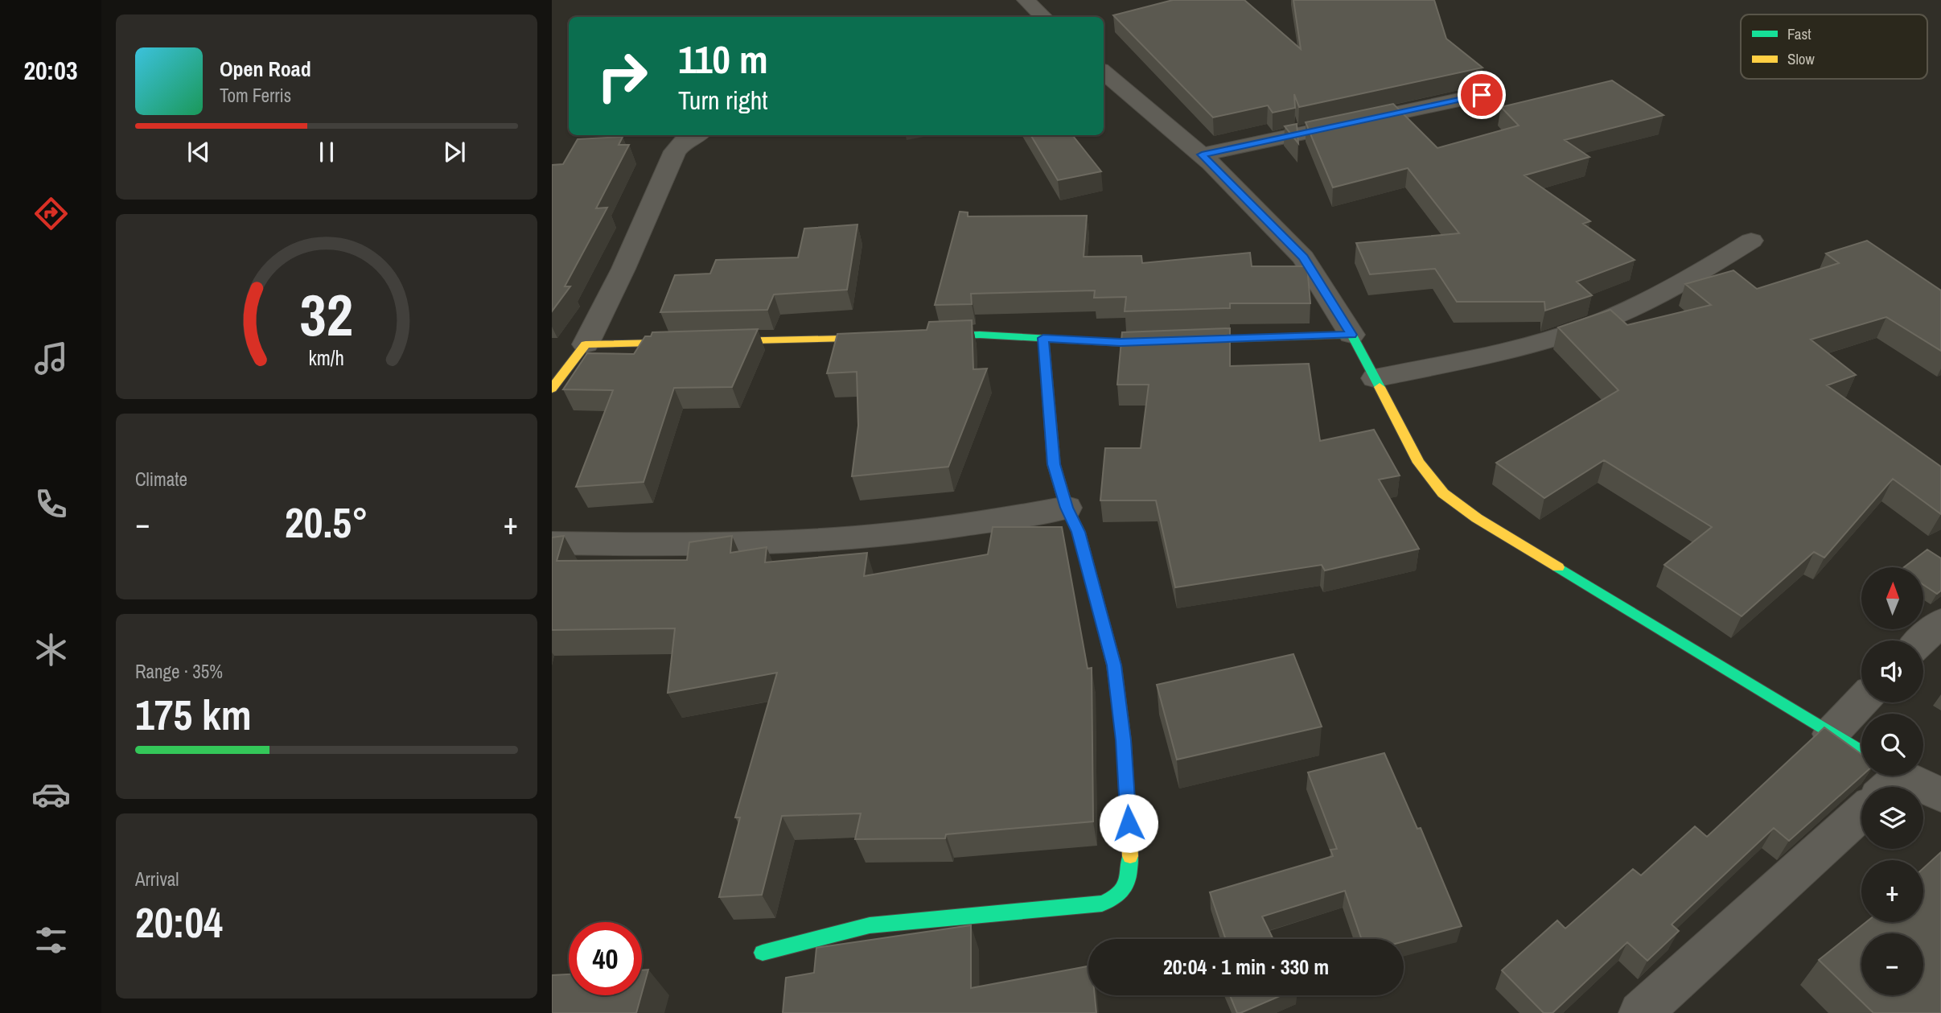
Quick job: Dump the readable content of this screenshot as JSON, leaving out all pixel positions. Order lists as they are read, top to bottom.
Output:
{
  "legend": ["Fast", "Slow"],
  "north": "top",
  "page": {
    "tabs": "20:03",
    "turn": ["110 m", "Turn right"],
    "song": ["Open Road", "Tom Ferris"],
    "tile": [
      "Climate",
      ["Range · 35%", "175 km"],
      ["Arrival", "20:04"]
    ],
    "heat": ["−", "20.5°", "+"],
    "map_buttons": ["+", "−"],
    "limit": "40",
    "trip": "20:04 · 1 min · 330 m",
    "gauge": ["32", "km/h"]
  }
}
